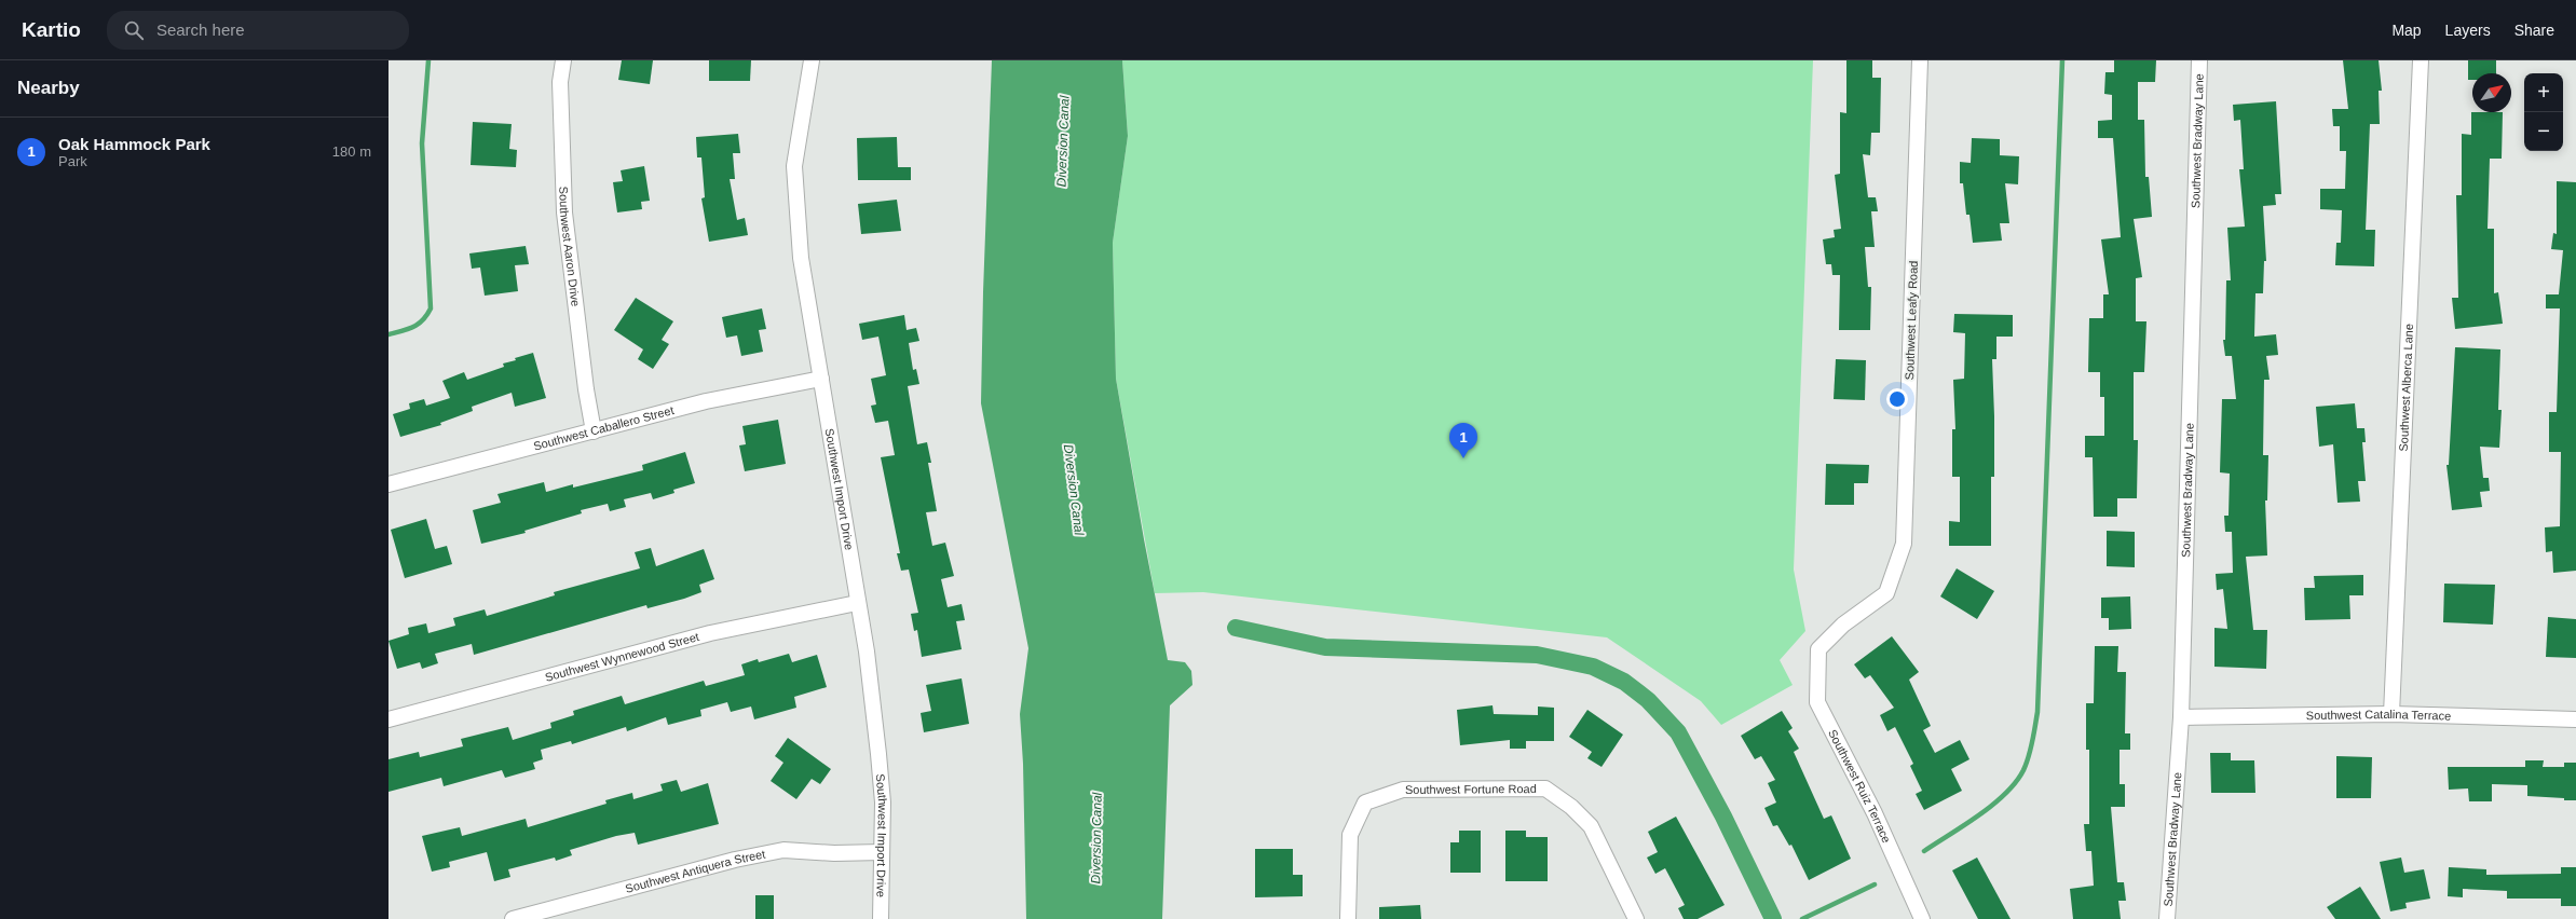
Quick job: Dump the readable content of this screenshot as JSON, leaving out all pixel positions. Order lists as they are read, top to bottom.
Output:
{
  "streets": {
    "street": [
      "Southwest Bradway Lane",
      "Southwest Aaron Drive",
      "Southwest Leafy Road",
      "Southwest Alberca Lane",
      "Southwest Caballero Street",
      "Southwest Import Drive",
      "Southwest Wynnewood Street",
      "Southwest Catalina Terrace",
      "Southwest Ruiz Terrace",
      "Southwest Fortune Road",
      "Southwest Antiquera Street"
    ]
  },
  "crossings": [
    ["Southwest Bradway Lane", "Southwest Catalina Terrace"],
    ["Southwest Aaron Drive", "Southwest Caballero Street"],
    ["Southwest Leafy Road", "Southwest Ruiz Terrace"],
    ["Southwest Alberca Lane", "Southwest Catalina Terrace"],
    ["Southwest Caballero Street", "Southwest Import Drive"],
    ["Southwest Import Drive", "Southwest Wynnewood Street"],
    ["Southwest Import Drive", "Southwest Antiquera Street"]
  ],
  "water": ["Diversion Canal"],
  "north": "top right",
  "page": {
    "header": "Kartio",
    "search": "Search here",
    "nav": ["Map", "Layers", "Share"],
    "heading": "Nearby",
    "map_buttons": ["+", "−"],
    "list": [
      {
        "mark": "1",
        "name": "Oak Hammock Park",
        "note": "Park",
        "value": "180 m"
      }
    ],
    "pins": "1"
  }
}
